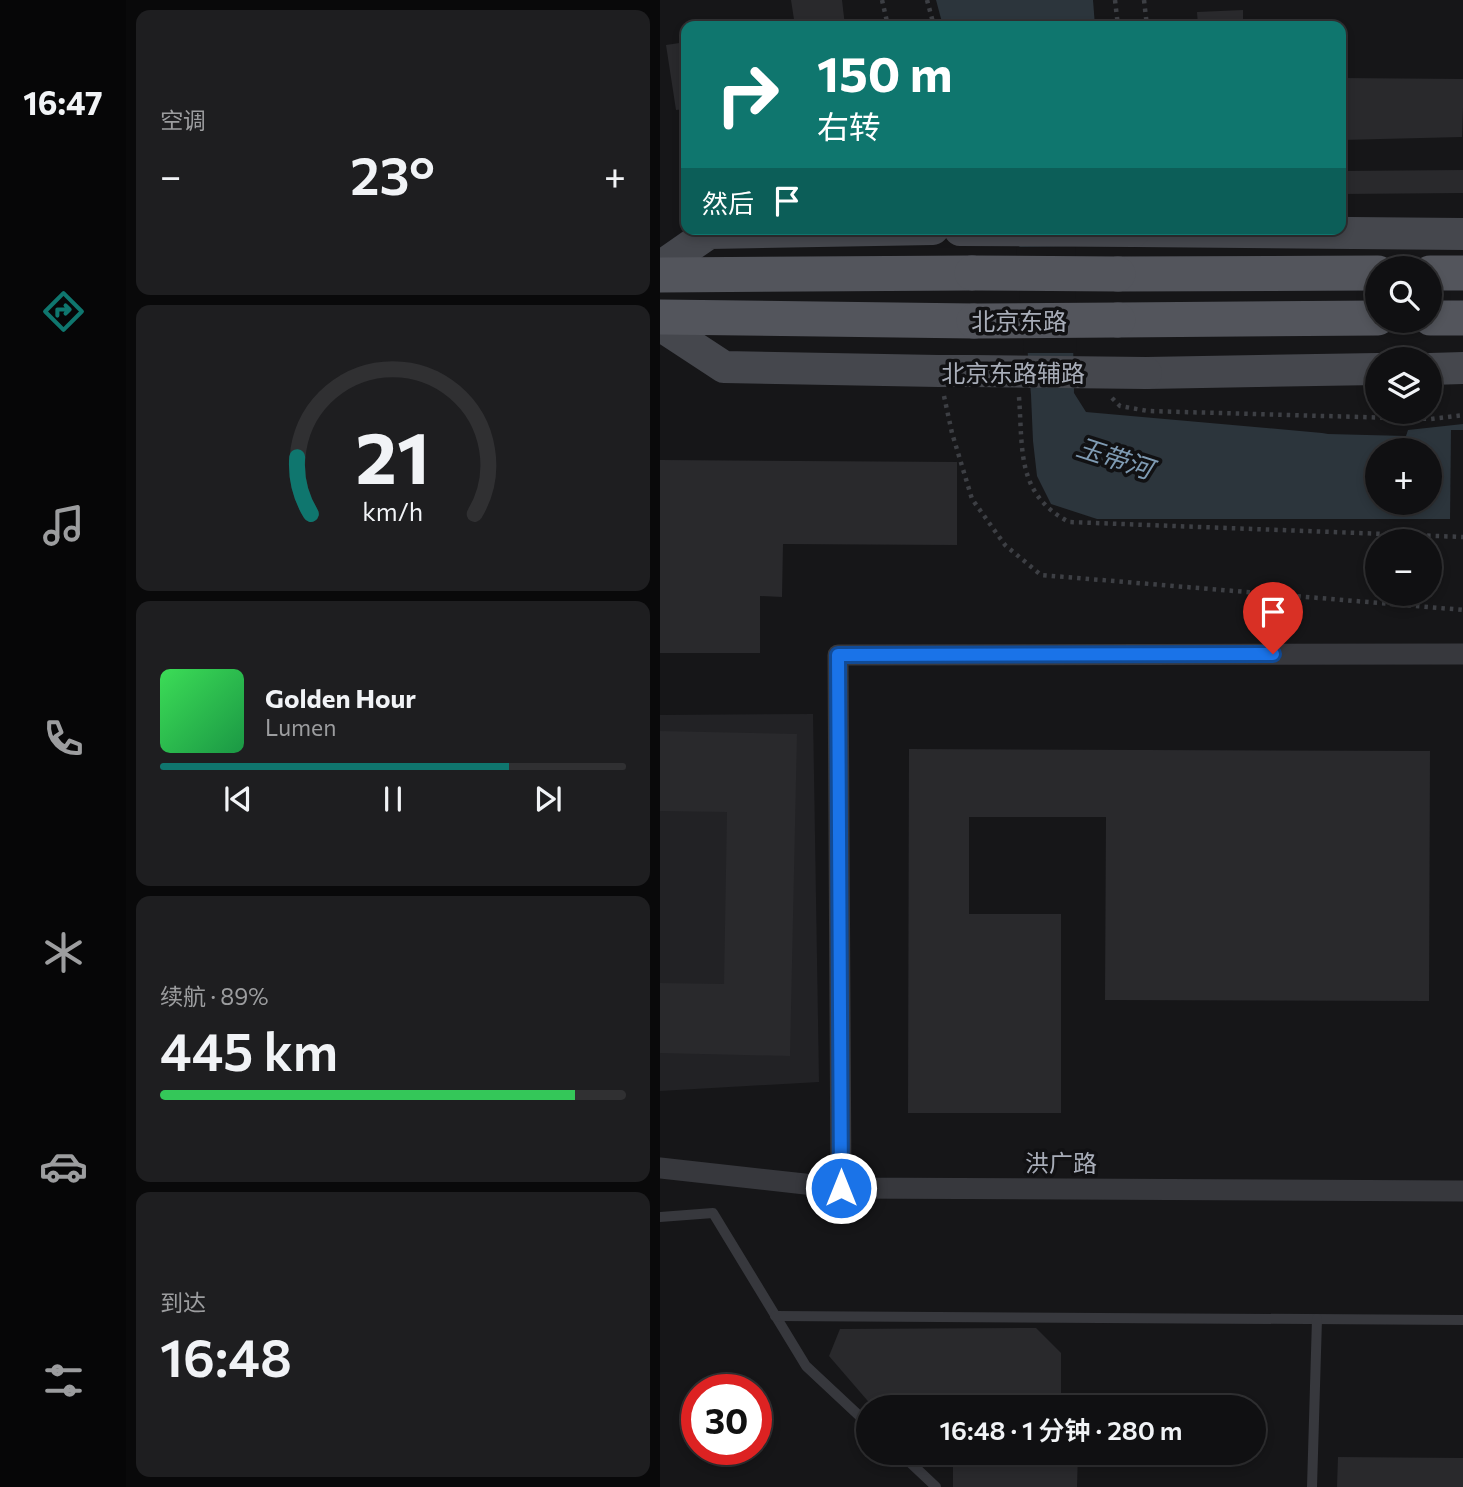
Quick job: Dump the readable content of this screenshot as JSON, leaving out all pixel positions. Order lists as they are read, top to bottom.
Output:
{
  "streets": {
    "main road": ["北京东路", "北京东路辅路"],
    "street": ["洪广路"]
  },
  "water": ["玉带河"],
  "page": {
    "tabs": "16:47",
    "tile": [
      "空调",
      ["续航 · 89%", "445 km"],
      ["到达", "16:48"]
    ],
    "turn": ["150 m", "右转"],
    "heat": ["−", "23°", "+"],
    "then": "然后",
    "map_buttons": ["+", "−"],
    "song": ["Golden Hour", "Lumen"],
    "limit": "30",
    "trip": "16:48 · 1 分钟 · 280 m",
    "gauge": ["21", "km/h"]
  }
}
